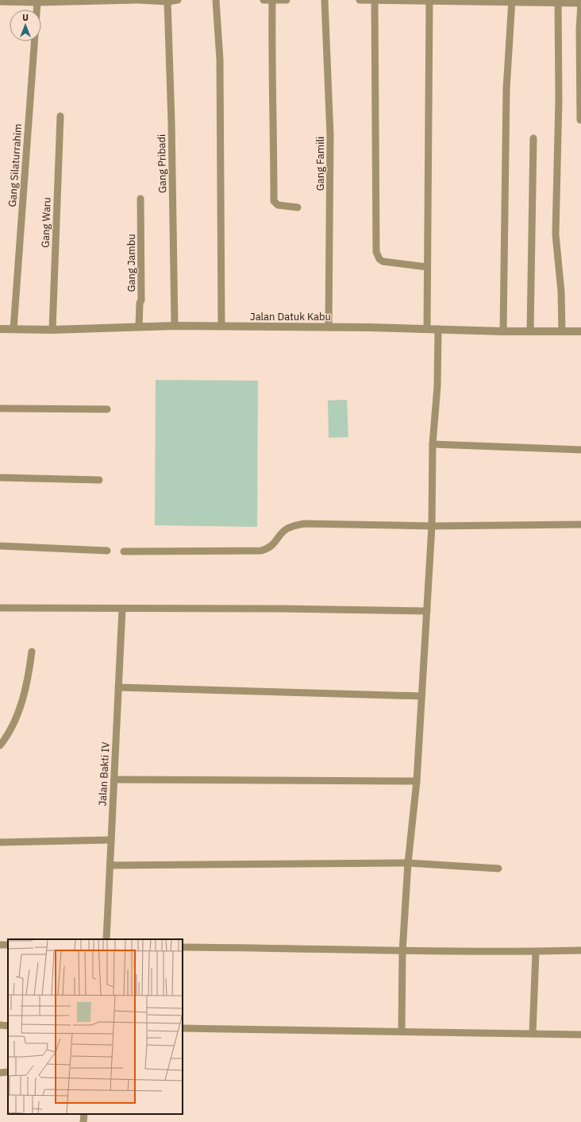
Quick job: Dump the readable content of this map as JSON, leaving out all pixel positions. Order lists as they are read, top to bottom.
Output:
{
  "streets": {
    "street": [
      "Gang Pribadi",
      "Gang Famili",
      "Gang Silaturrahim",
      "Gang Waru",
      "Gang Jambu",
      "Jalan Datuk Kabu",
      "Jalan Bakti IV"
    ]
  },
  "crossings": [
    ["Gang Pribadi", "Jalan Datuk Kabu"],
    ["Gang Famili", "Jalan Datuk Kabu"],
    ["Gang Silaturrahim", "Jalan Datuk Kabu"],
    ["Gang Waru", "Jalan Datuk Kabu"],
    ["Gang Jambu", "Jalan Datuk Kabu"]
  ],
  "north": "top"
}
